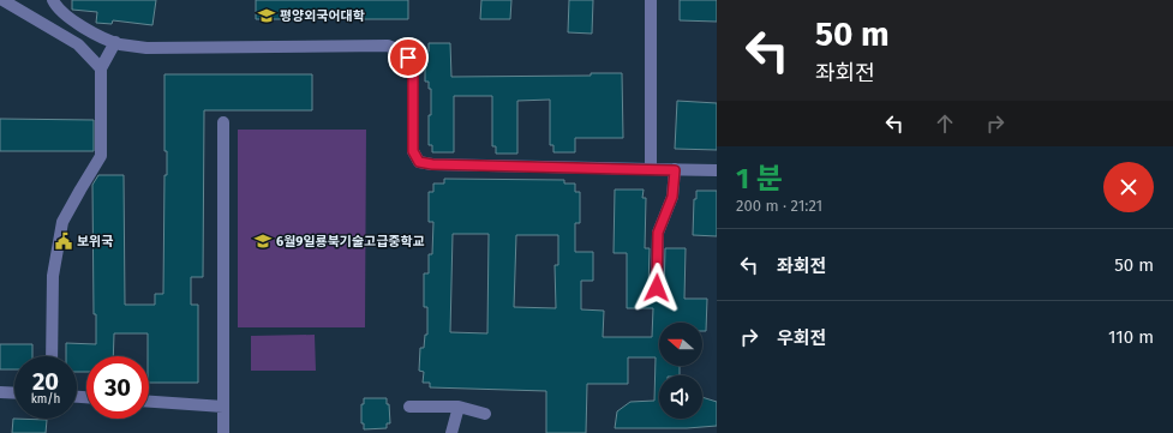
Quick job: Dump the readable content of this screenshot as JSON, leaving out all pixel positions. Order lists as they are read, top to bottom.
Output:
{
  "places": {
    "school or university": ["평양외국어대학", "6월9일룡북기술고급중학교"],
    "public building": ["보위국"]
  },
  "north": "left",
  "page": {
    "turn": ["50 m", "좌회전"],
    "heading": ["1 분", "200 m · 21:21"],
    "list": [
      {
        "name": "좌회전",
        "value": "50 m"
      },
      {
        "name": "우회전",
        "value": "110 m"
      }
    ],
    "speed": "20 km/h",
    "limit": "30"
  }
}
